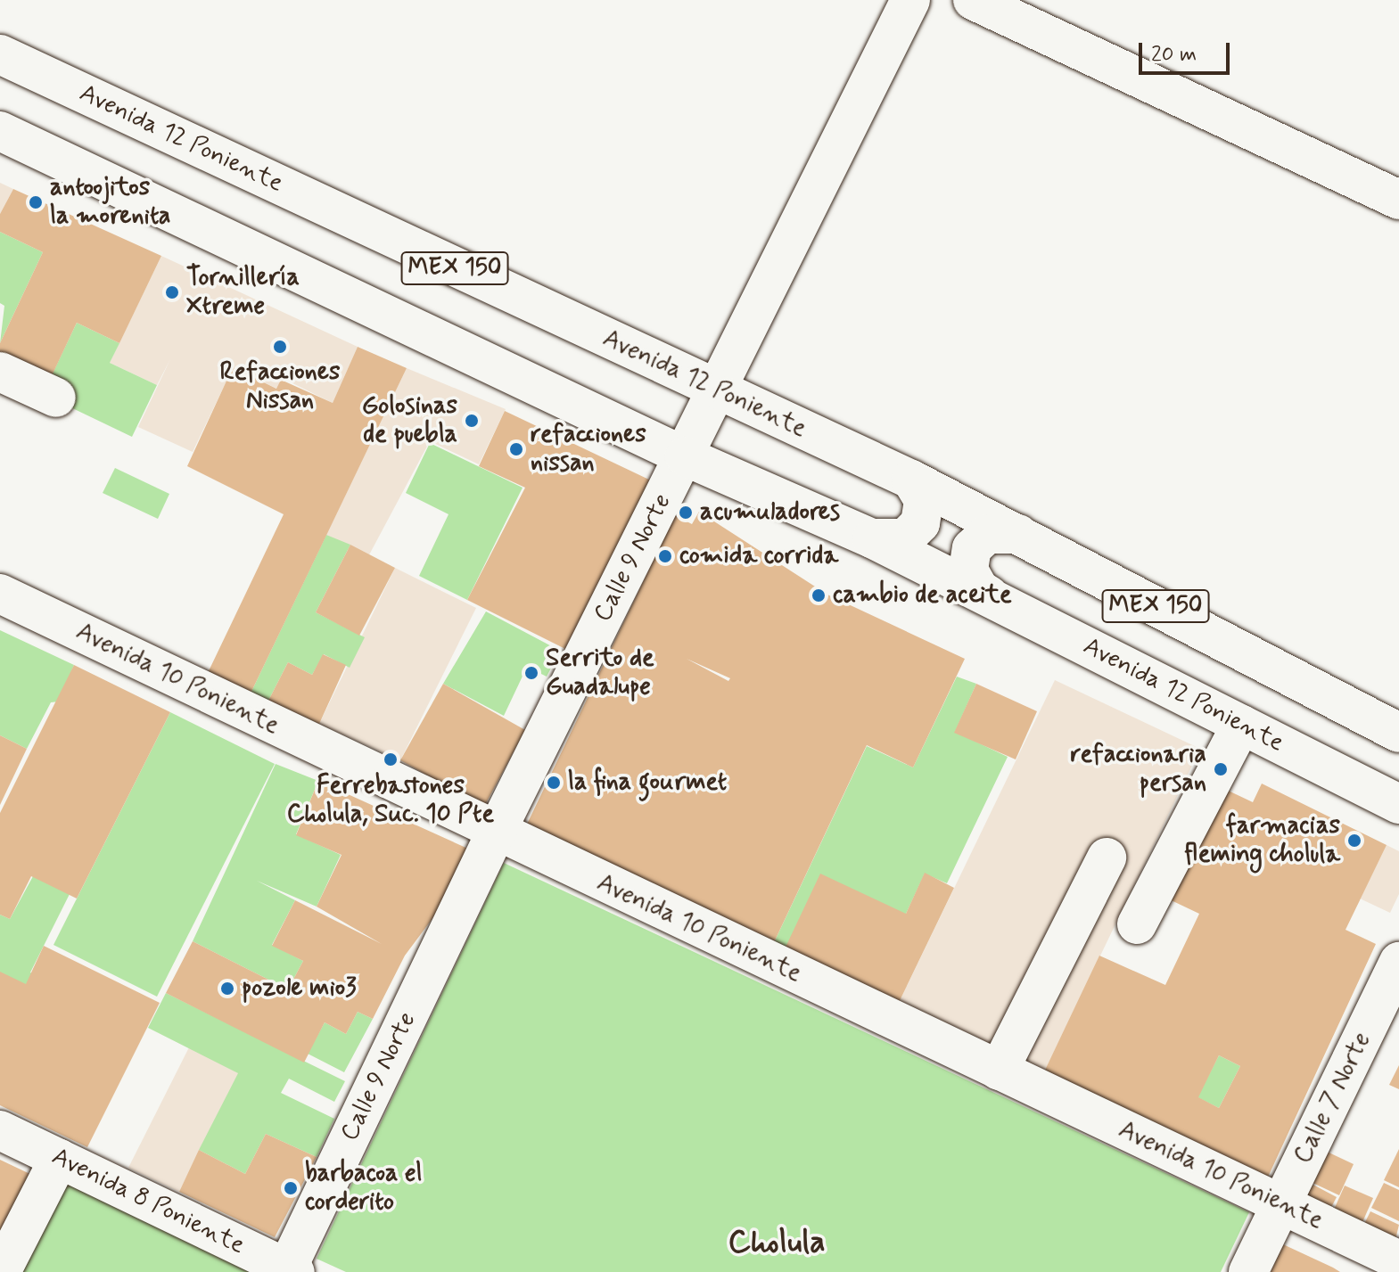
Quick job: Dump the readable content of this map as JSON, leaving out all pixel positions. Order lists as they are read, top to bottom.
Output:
{
  "streets": {
    "street": [
      "Avenida 12 Poniente",
      "MEX 150",
      "Calle 9 Norte",
      "Avenida 10 Poniente",
      "Calle 7 Norte",
      "Avenida 8 Poniente"
    ]
  },
  "crossings": [
    ["Avenida 12 Poniente", "Calle 9 Norte"],
    ["Calle 9 Norte", "Avenida 10 Poniente"],
    ["Calle 9 Norte", "Avenida 8 Poniente"],
    ["Avenida 10 Poniente", "Calle 7 Norte"]
  ],
  "districts": ["Cholula"],
  "places": [
    "antoojitos la morenita",
    "Tornillería Xtreme",
    "Refacciones Nissan",
    "Golosinas de puebla",
    "refacciones nissan",
    "acumuladores",
    "comida corrida",
    "cambio de aceite",
    "Serrito de Guadalupe",
    "Ferrebastones Cholula, Suc. 10 Pte",
    "refaccionaria persan",
    "la fina gourmet",
    "farmacias fleming cholula",
    "pozole mio3",
    "barbacoa el corderito"
  ],
  "scale_bar": "20 m"
}
